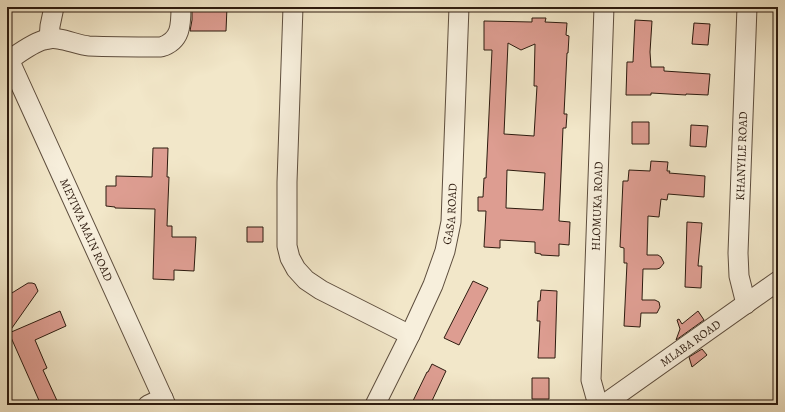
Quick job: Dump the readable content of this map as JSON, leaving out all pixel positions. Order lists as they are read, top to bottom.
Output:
{
  "streets": {
    "street": [
      "KHANYILE ROAD",
      "HLOMUKA ROAD",
      "GASA ROAD",
      "MEYIWA MAIN ROAD",
      "MLABA ROAD"
    ]
  },
  "crossings": [
    ["KHANYILE ROAD", "MLABA ROAD"]
  ]
}
